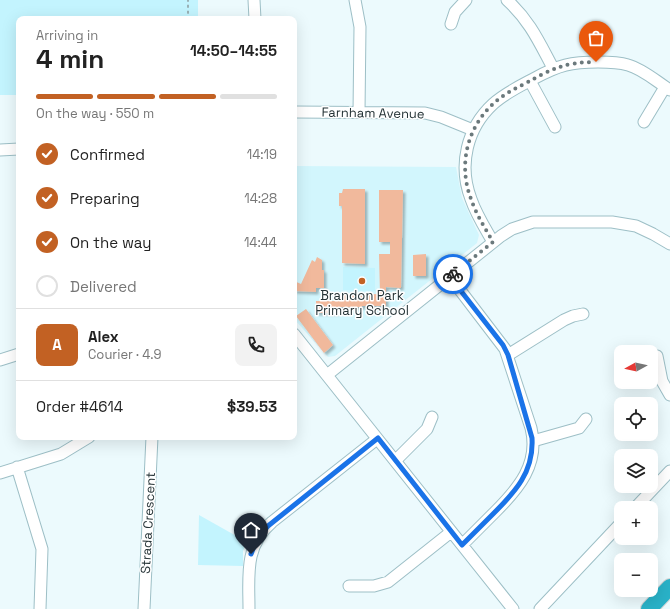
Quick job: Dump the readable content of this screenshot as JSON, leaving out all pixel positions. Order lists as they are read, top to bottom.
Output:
{
  "streets": {
    "street": ["Farnham Avenue", "Strada Crescent"]
  },
  "places": ["Brandon Park Primary School"],
  "north": "left",
  "page": {
    "heading": ["4 min", "Arriving in", "14:50–14:55"],
    "panel": [
      "Alex",
      "Courier · 4.9",
      "Order #4614",
      "$39.53"
    ],
    "bar": "On the way · 550 m",
    "list": [
      ["Confirmed", "14:19"],
      ["Preparing", "14:28"],
      ["On the way", "14:44"],
      "Delivered"
    ],
    "round": "A",
    "map_buttons": ["+", "−"]
  }
}
